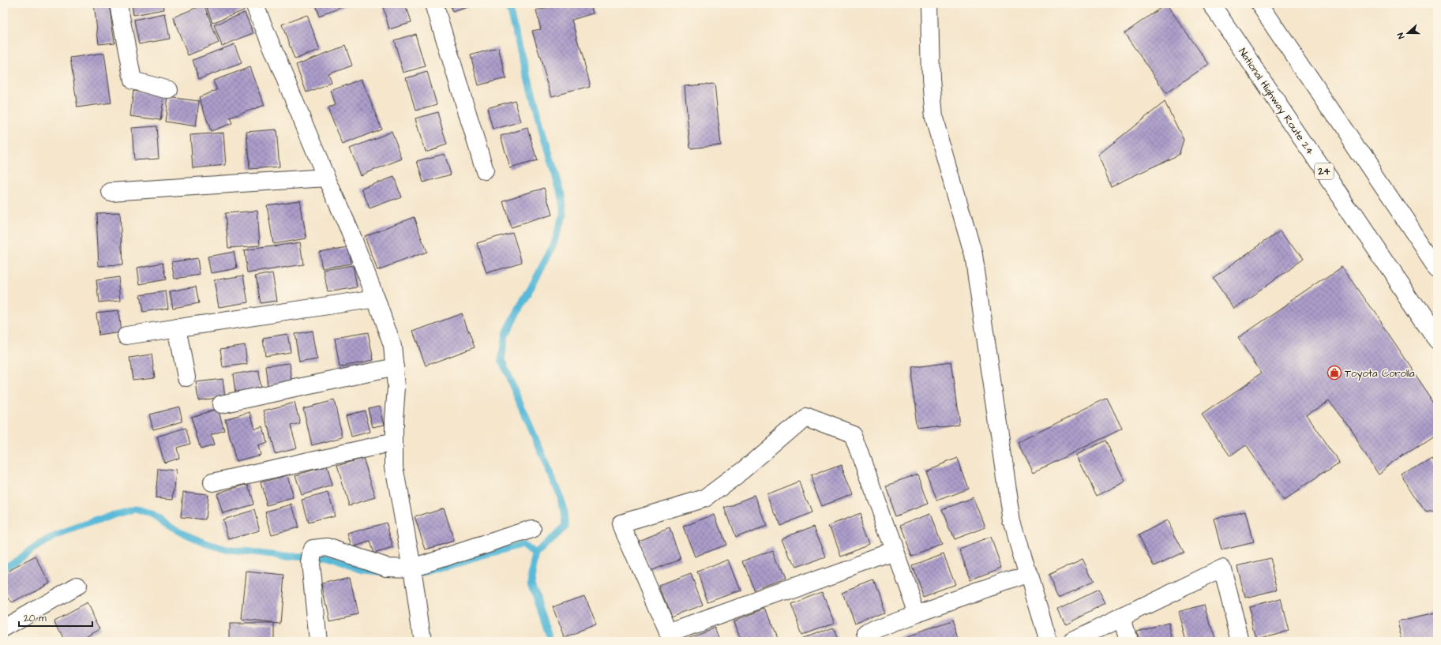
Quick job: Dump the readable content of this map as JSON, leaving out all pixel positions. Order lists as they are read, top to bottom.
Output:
{
  "streets": {
    "main road": ["National Highway Route 24", "24"]
  },
  "places": {
    "shop": ["Toyota Corolla"]
  },
  "scale_bar": "20 m",
  "north": "left"
}
